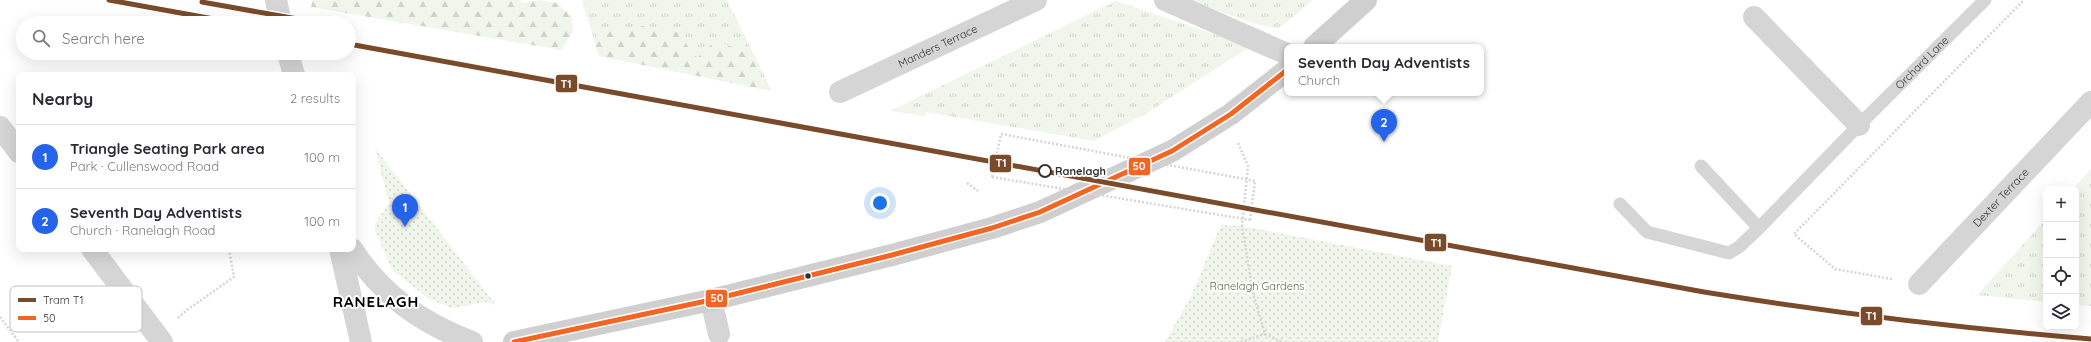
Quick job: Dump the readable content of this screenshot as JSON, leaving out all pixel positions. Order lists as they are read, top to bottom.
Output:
{
  "streets": {
    "street": ["Manders Terrace", "Dexter Terrace"],
    "lane": ["Orchard Lane"]
  },
  "districts": ["RANELAGH"],
  "parks": ["Ranelagh Gardens"],
  "places": ["Ranelagh"],
  "lines": ["tram line T1", "transit line 50"],
  "legend": ["Tram T1", "50"],
  "page": {
    "search": "Search here",
    "popup": ["Seventh Day Adventists", "Church"],
    "heading": ["Nearby", "2 results"],
    "pins": ["2", "1"],
    "list": [
      {
        "mark": "1",
        "name": "Triangle Seating Park area",
        "note": "Park · Cullenswood Road",
        "value": "100 m"
      },
      {
        "mark": "2",
        "name": "Seventh Day Adventists",
        "note": "Church · Ranelagh Road",
        "value": "100 m"
      }
    ],
    "map_buttons": ["+", "−"]
  }
}
